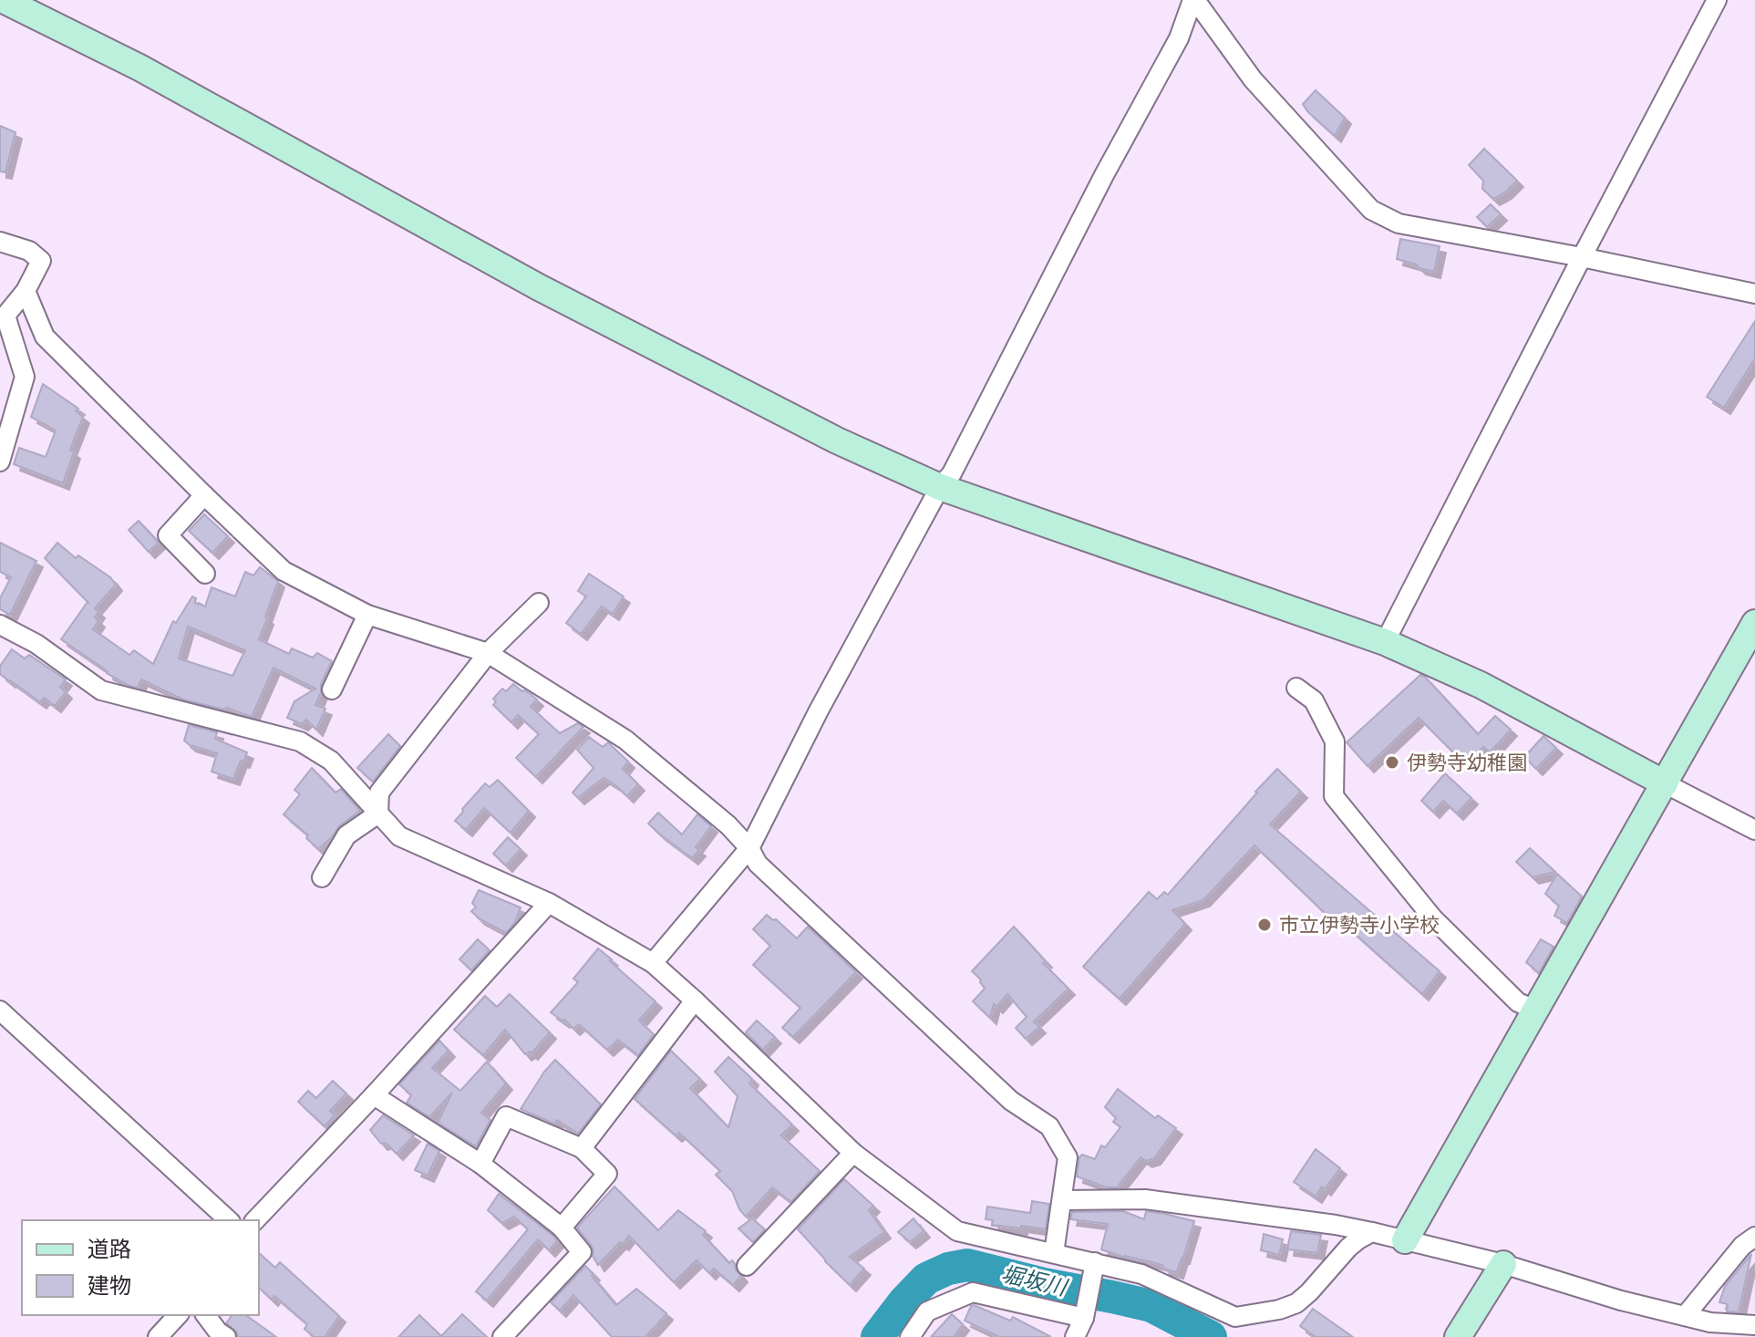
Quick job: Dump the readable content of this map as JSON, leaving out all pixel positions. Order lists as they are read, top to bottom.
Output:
{
  "water": ["堀坂川"],
  "places": ["伊勢寺幼稚園", "市立伊勢寺小学校"],
  "legend": ["道路", "建物"]
}
